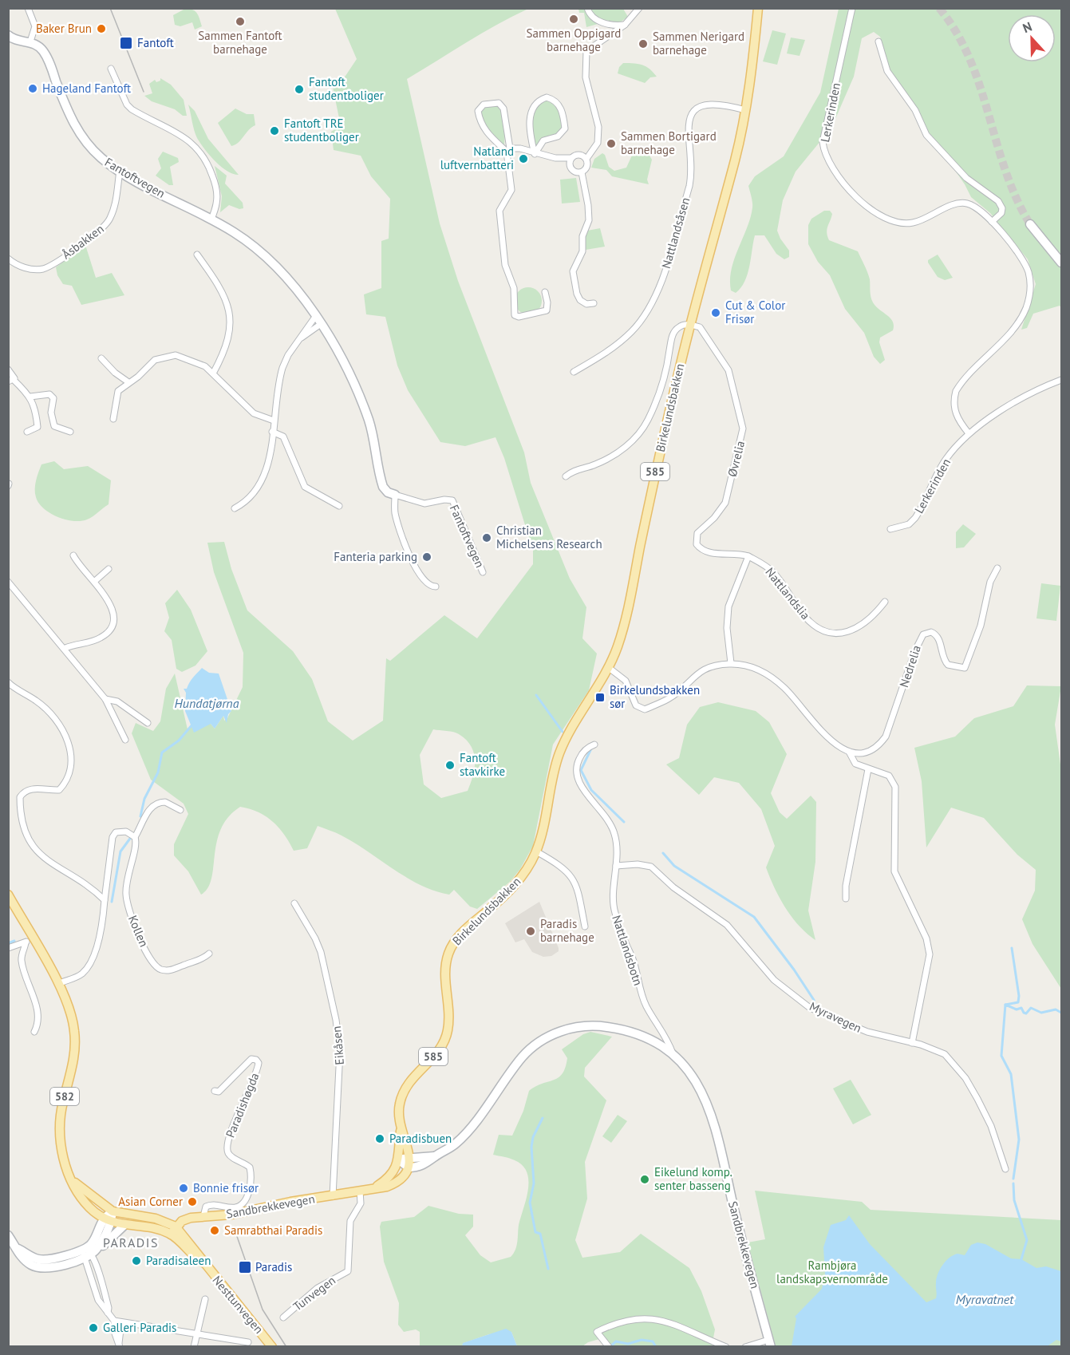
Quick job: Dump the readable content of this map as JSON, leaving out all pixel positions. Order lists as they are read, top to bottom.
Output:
{
  "streets": {
    "main road": [
      "Birkelundsbakken",
      "585",
      "582",
      "Sandbrekkevegen",
      "Nesttunvegen"
    ],
    "street": [
      "Lerkerinden",
      "Fantoftvegen",
      "Nattlandsåsen",
      "Åsbakken",
      "Øvrelia",
      "Nattlandslia",
      "Nedrelia",
      "Kollen",
      "Nattlandsbotn",
      "Myravegen",
      "Eikåsen",
      "Paradishøgda",
      "Tunvegen"
    ]
  },
  "crossings": [
    ["Fantoftvegen", "Åsbakken"],
    ["Nattlandsåsen", "Birkelundsbakken"],
    ["Birkelundsbakken", "Øvrelia"],
    ["Øvrelia", "Nattlandslia"],
    ["Nattlandsbotn", "Myravegen"],
    ["Nattlandsbotn", "Sandbrekkevegen"],
    ["Eikåsen", "Sandbrekkevegen"],
    ["Paradishøgda", "Sandbrekkevegen"],
    ["Sandbrekkevegen", "Tunvegen"],
    ["Sandbrekkevegen", "Nesttunvegen"]
  ],
  "districts": ["PARADIS"],
  "water": ["Hundatjørna", "Myravatnet"],
  "parks": ["Rambjøra landskapsvernområde"],
  "places": {
    "other": [
      "Sammen Oppigard barnehage",
      "Sammen Fantoft barnehage",
      "Baker Brun",
      "Sammen Nerigard barnehage",
      "Hageland Fantoft",
      "Fantoft studentboliger",
      "Fantoft TRE studentboliger",
      "Sammen Bortigard barnehage",
      "Natland luftvernbatteri",
      "Cut & Color Frisør",
      "Christian Michelsens Research",
      "Fanteria parking",
      "Fantoft stavkirke",
      "Paradis barnehage",
      "Paradisbuen",
      "Eikelund komp. senter basseng",
      "Bonnie frisør",
      "Asian Corner",
      "Samrabthai Paradis",
      "Paradisaleen",
      "Galleri Paradis"
    ],
    "transit": ["Fantoft", "Birkelundsbakken sør", "Paradis"]
  },
  "north": "top"
}
